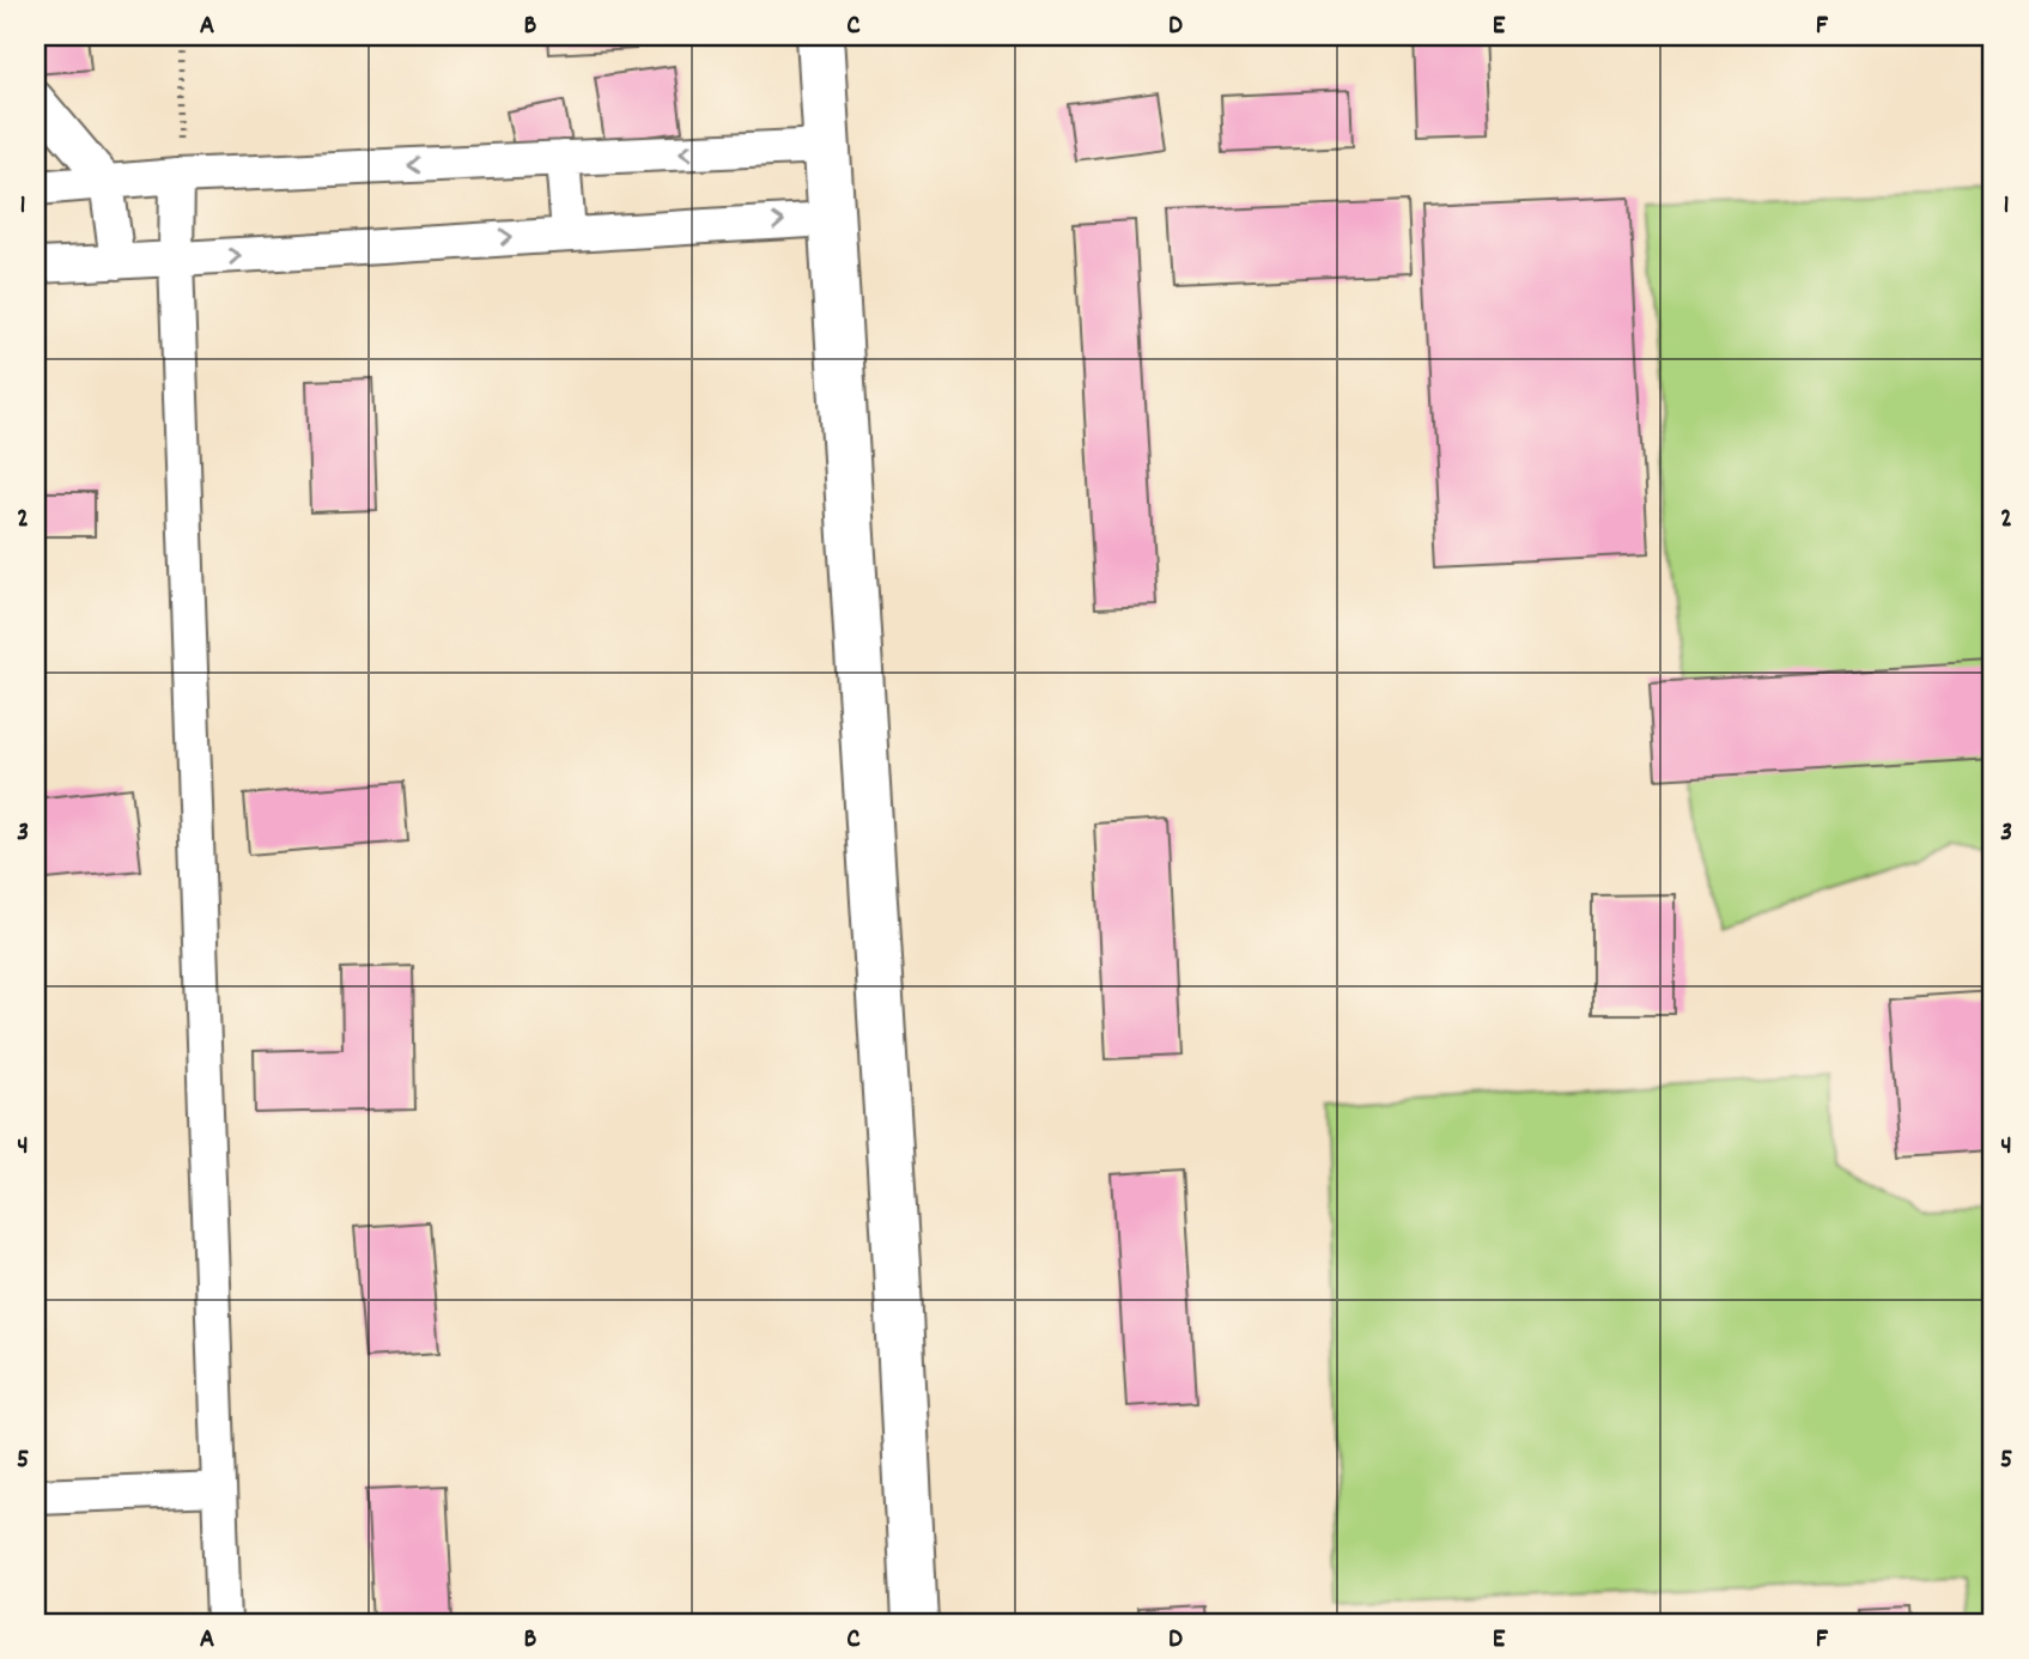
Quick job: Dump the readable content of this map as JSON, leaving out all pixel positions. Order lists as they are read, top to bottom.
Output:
{
  "grid": {
    "columns": [
      "A",
      "B",
      "C",
      "D",
      "E",
      "F"
    ],
    "rows": [
      "1",
      "2",
      "3",
      "4",
      "5"
    ]
  }
}
